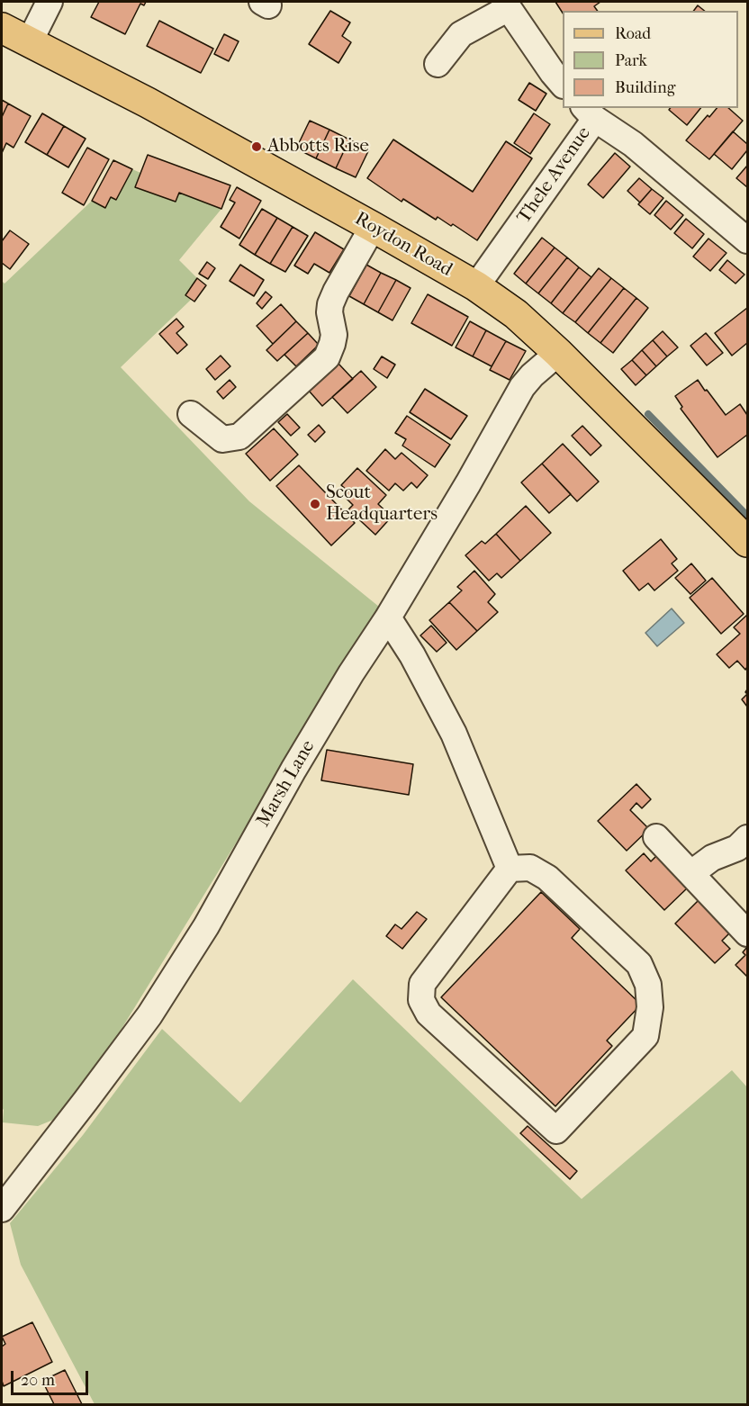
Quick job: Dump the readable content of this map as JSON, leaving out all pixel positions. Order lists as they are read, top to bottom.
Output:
{
  "streets": {
    "main road": ["Roydon Road"],
    "street": ["Thele Avenue", "Marsh Lane"]
  },
  "crossings": [
    ["Thele Avenue", "Roydon Road"],
    ["Roydon Road", "Marsh Lane"]
  ],
  "places": ["Abbotts Rise", "Scout Headquarters"],
  "legend": ["Road", "Park", "Building"],
  "scale_bar": "20 m"
}
